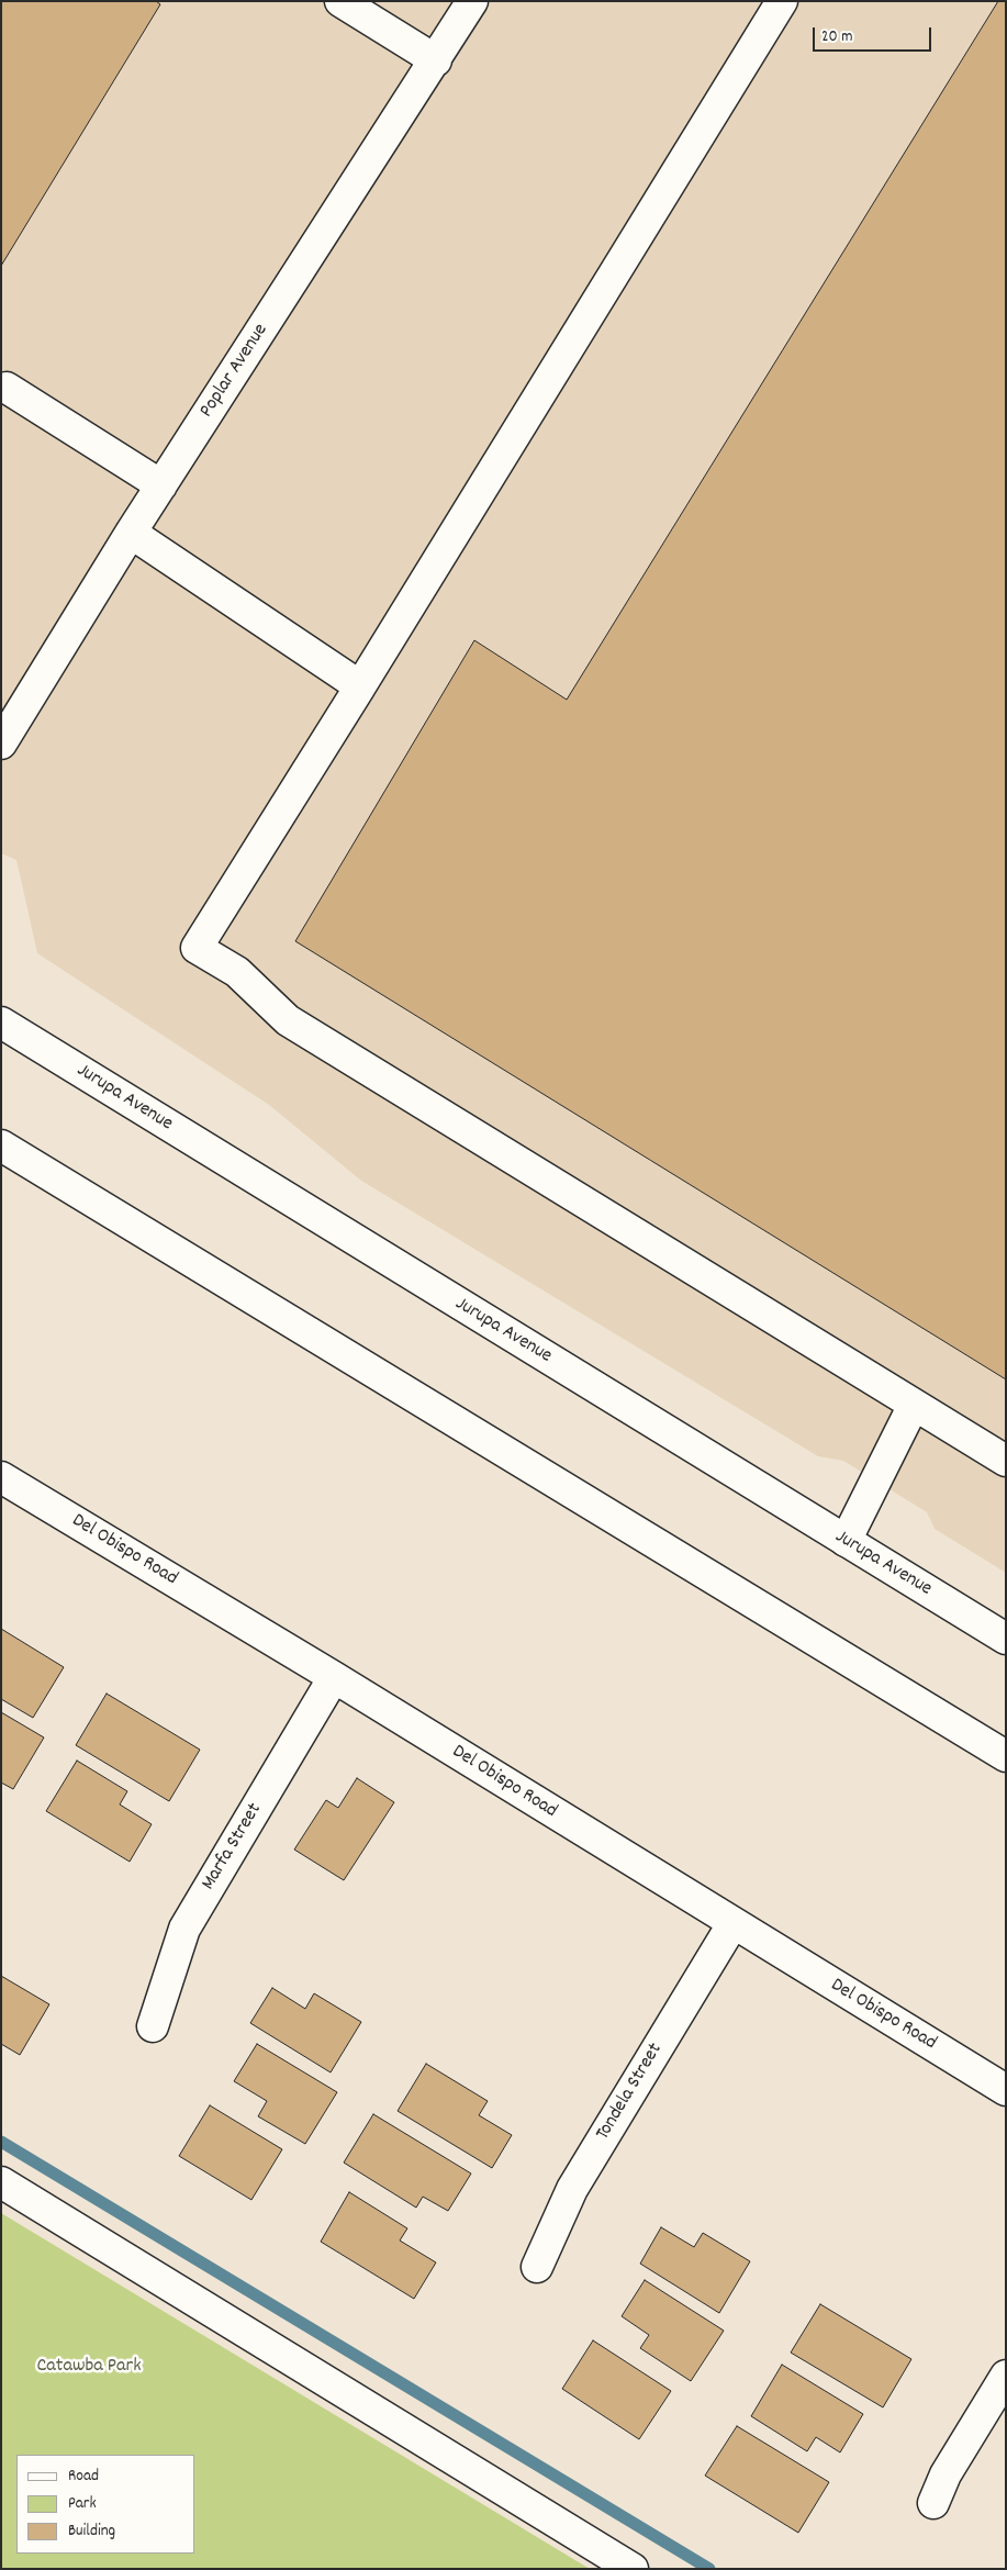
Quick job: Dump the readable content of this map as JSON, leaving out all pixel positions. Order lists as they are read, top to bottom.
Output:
{
  "streets": {
    "street": [
      "Poplar Avenue",
      "Jurupa Avenue",
      "Del Obispo Road",
      "Marfa Street",
      "Tondela Street"
    ]
  },
  "crossings": [
    ["Del Obispo Road", "Marfa Street"],
    ["Del Obispo Road", "Tondela Street"]
  ],
  "parks": ["Catawba Park"],
  "legend": ["Road", "Park", "Building"],
  "scale_bar": "20 m"
}
